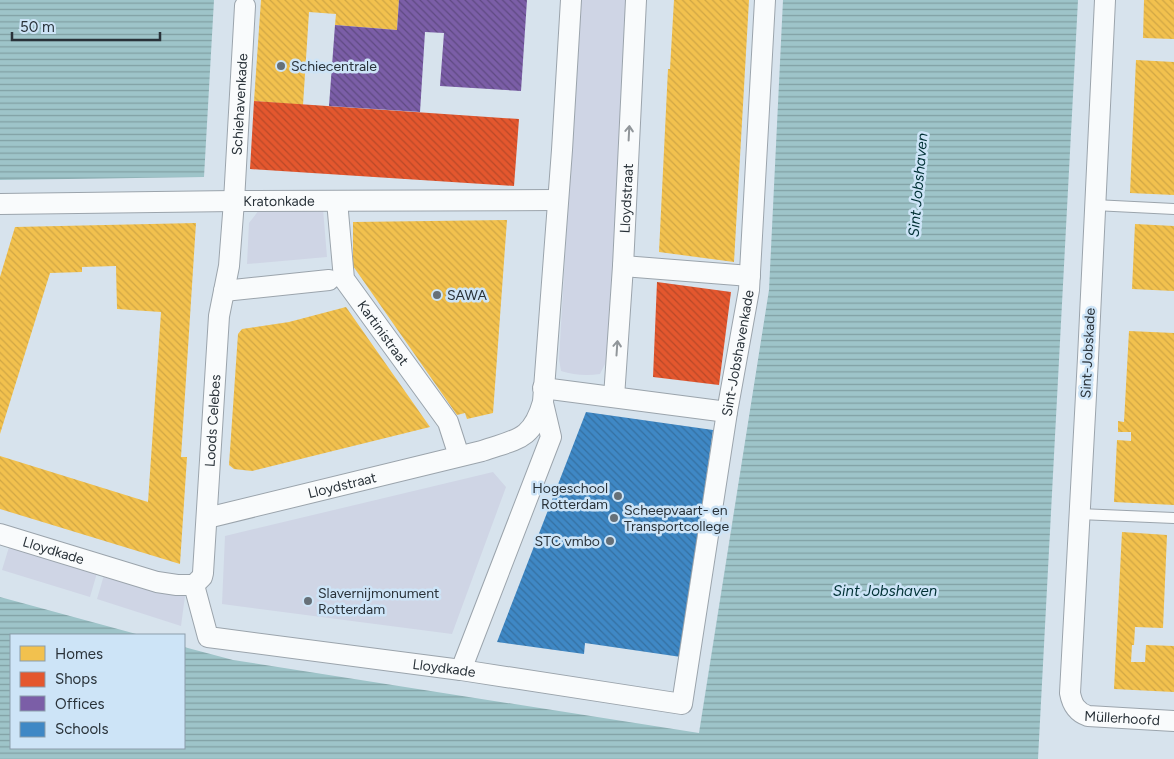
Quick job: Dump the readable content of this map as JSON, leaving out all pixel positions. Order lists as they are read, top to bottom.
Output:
{
  "streets": {
    "street": [
      "Schiehavenkade",
      "Lloydstraat",
      "Kratonkade",
      "Kartinistraat",
      "Sint-Jobshavenkade",
      "Sint-Jobskade",
      "Loods Celebes",
      "Lloydkade",
      "Müllerhoofd"
    ]
  },
  "crossings": [
    ["Schiehavenkade", "Kratonkade"],
    ["Schiehavenkade", "Loods Celebes"],
    ["Lloydstraat", "Kratonkade"],
    ["Lloydstraat", "Kartinistraat"],
    ["Lloydstraat", "Loods Celebes"],
    ["Lloydstraat", "Lloydkade"],
    ["Kratonkade", "Kartinistraat"],
    ["Kratonkade", "Loods Celebes"],
    ["Sint-Jobshavenkade", "Lloydkade"],
    ["Sint-Jobskade", "Müllerhoofd"],
    ["Loods Celebes", "Lloydkade"]
  ],
  "water": ["Sint Jobshaven"],
  "places": [
    "Schiecentrale",
    "SAWA",
    "Hogeschool Rotterdam",
    "Scheepvaart- en Transportcollege",
    "STC vmbo",
    "Slavernijmonument Rotterdam"
  ],
  "legend": [
    "Homes",
    "Shops",
    "Offices",
    "Schools"
  ],
  "scale_bar": "50 m"
}
